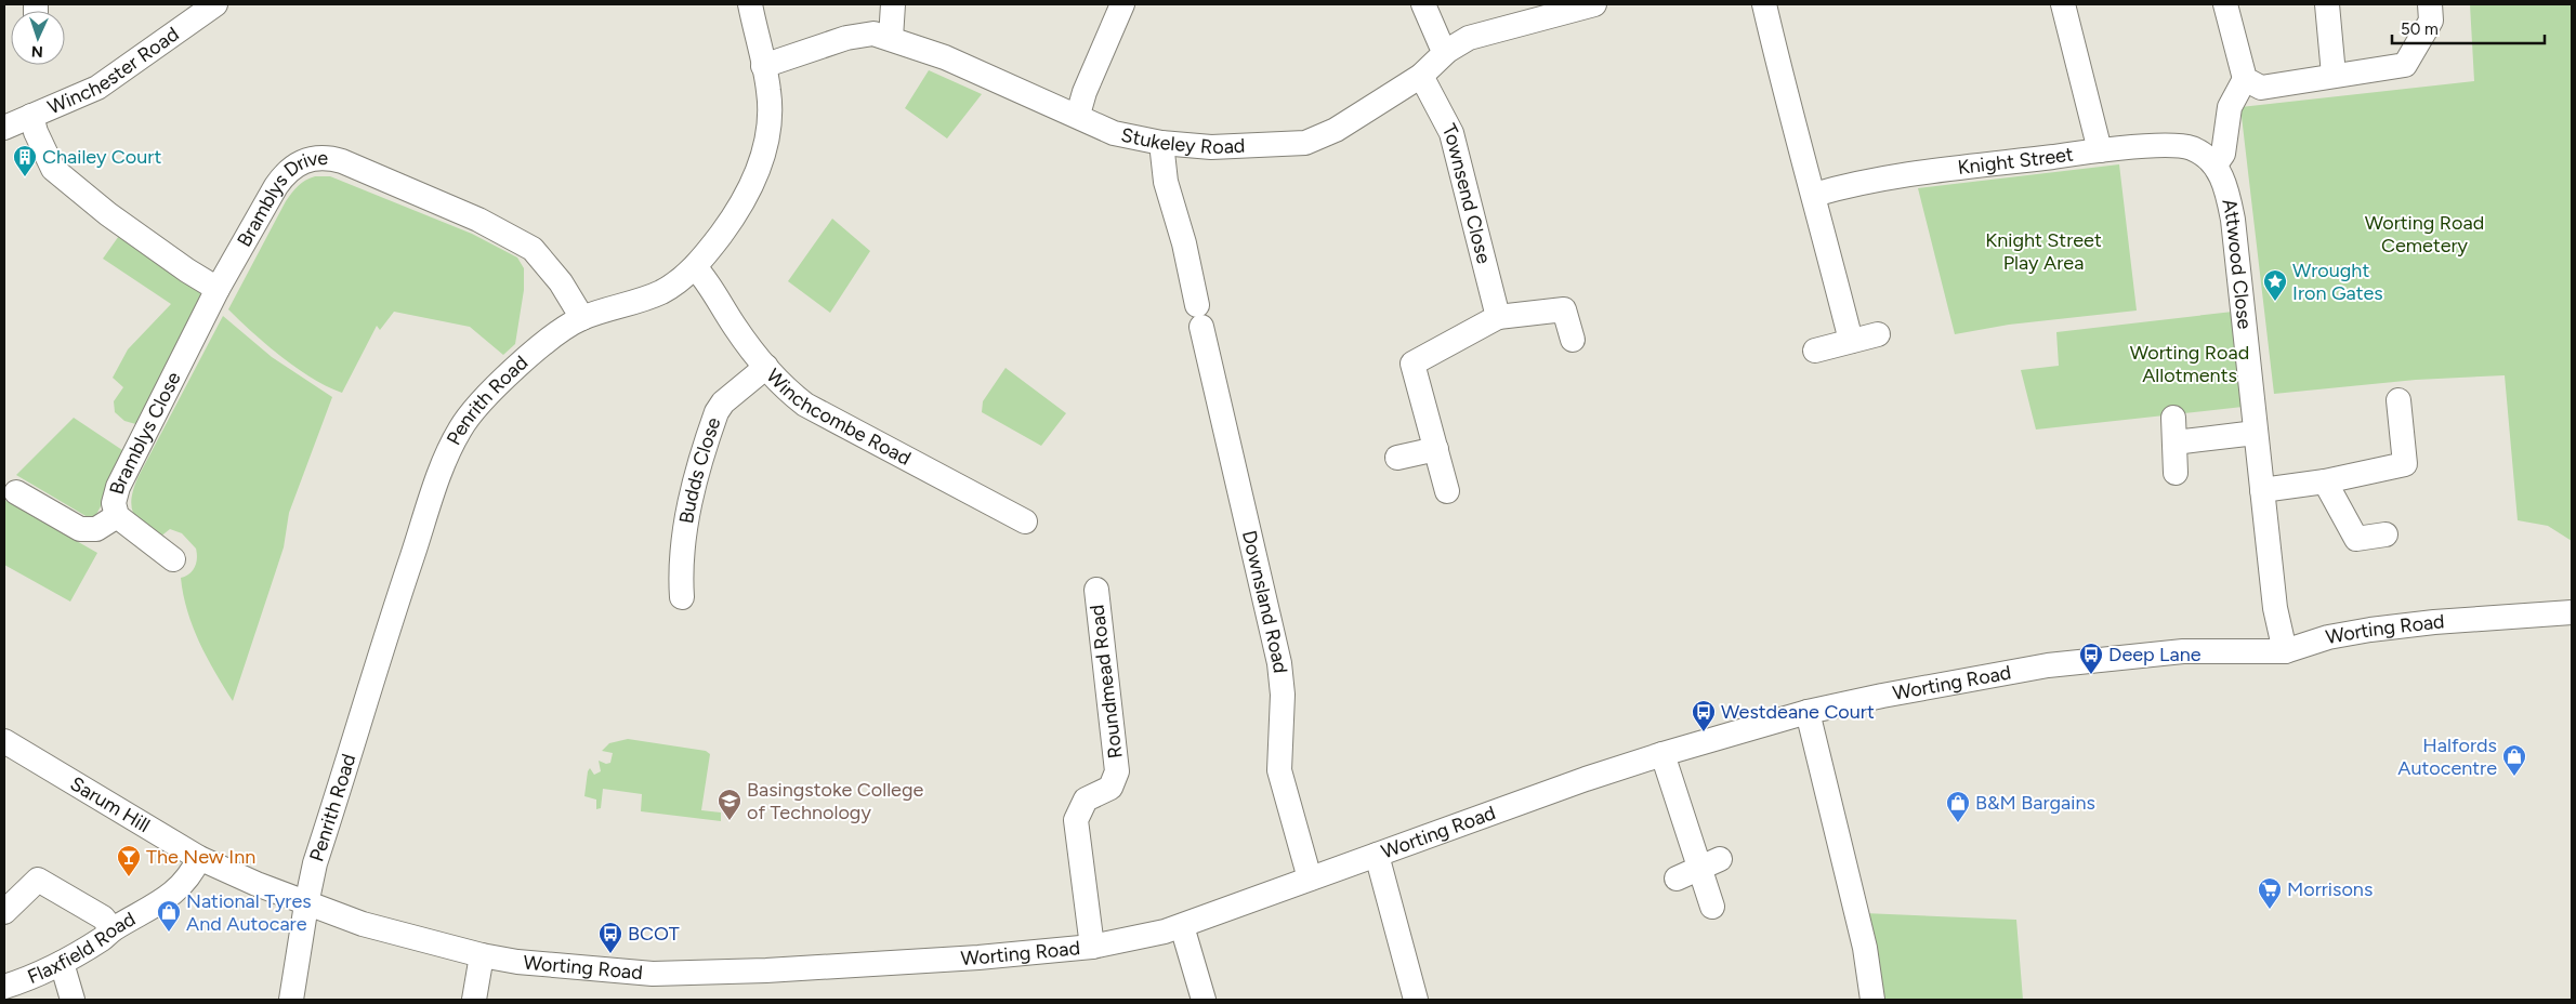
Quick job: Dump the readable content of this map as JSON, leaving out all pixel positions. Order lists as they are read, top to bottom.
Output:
{
  "streets": {
    "street": [
      "Winchester Road",
      "Stukeley Road",
      "Knight Street",
      "Townsend Close",
      "Bramblys Drive",
      "Attwood Close",
      "Penrith Road",
      "Winchcombe Road",
      "Bramblys Close",
      "Budds Close",
      "Downsland Road",
      "Worting Road",
      "Roundmead Road",
      "Sarum Hill",
      "Flaxfield Road"
    ]
  },
  "crossings": [
    ["Stukeley Road", "Townsend Close"],
    ["Stukeley Road", "Penrith Road"],
    ["Stukeley Road", "Downsland Road"],
    ["Knight Street", "Attwood Close"],
    ["Bramblys Drive", "Penrith Road"],
    ["Bramblys Drive", "Bramblys Close"],
    ["Attwood Close", "Worting Road"],
    ["Penrith Road", "Winchcombe Road"],
    ["Penrith Road", "Worting Road"],
    ["Penrith Road", "Sarum Hill"],
    ["Winchcombe Road", "Budds Close"],
    ["Downsland Road", "Worting Road"],
    ["Worting Road", "Roundmead Road"],
    ["Worting Road", "Sarum Hill"],
    ["Sarum Hill", "Flaxfield Road"]
  ],
  "parks": ["Worting Road Cemetery", "Knight Street Play Area", "Worting Road Allotments"],
  "places": {
    "building": ["Chailey Court"],
    "place": ["Wrought Iron Gates"],
    "bus stop": ["Deep Lane", "Westdeane Court", "BCOT"],
    "shop": ["Halfords Autocentre", "B&M Bargains", "National Tyres And Autocare"],
    "school or university": ["Basingstoke College of Technology"],
    "bar": ["The New Inn"],
    "supermarket": ["Morrisons"]
  },
  "scale_bar": "50 m",
  "north": "bottom"
}
